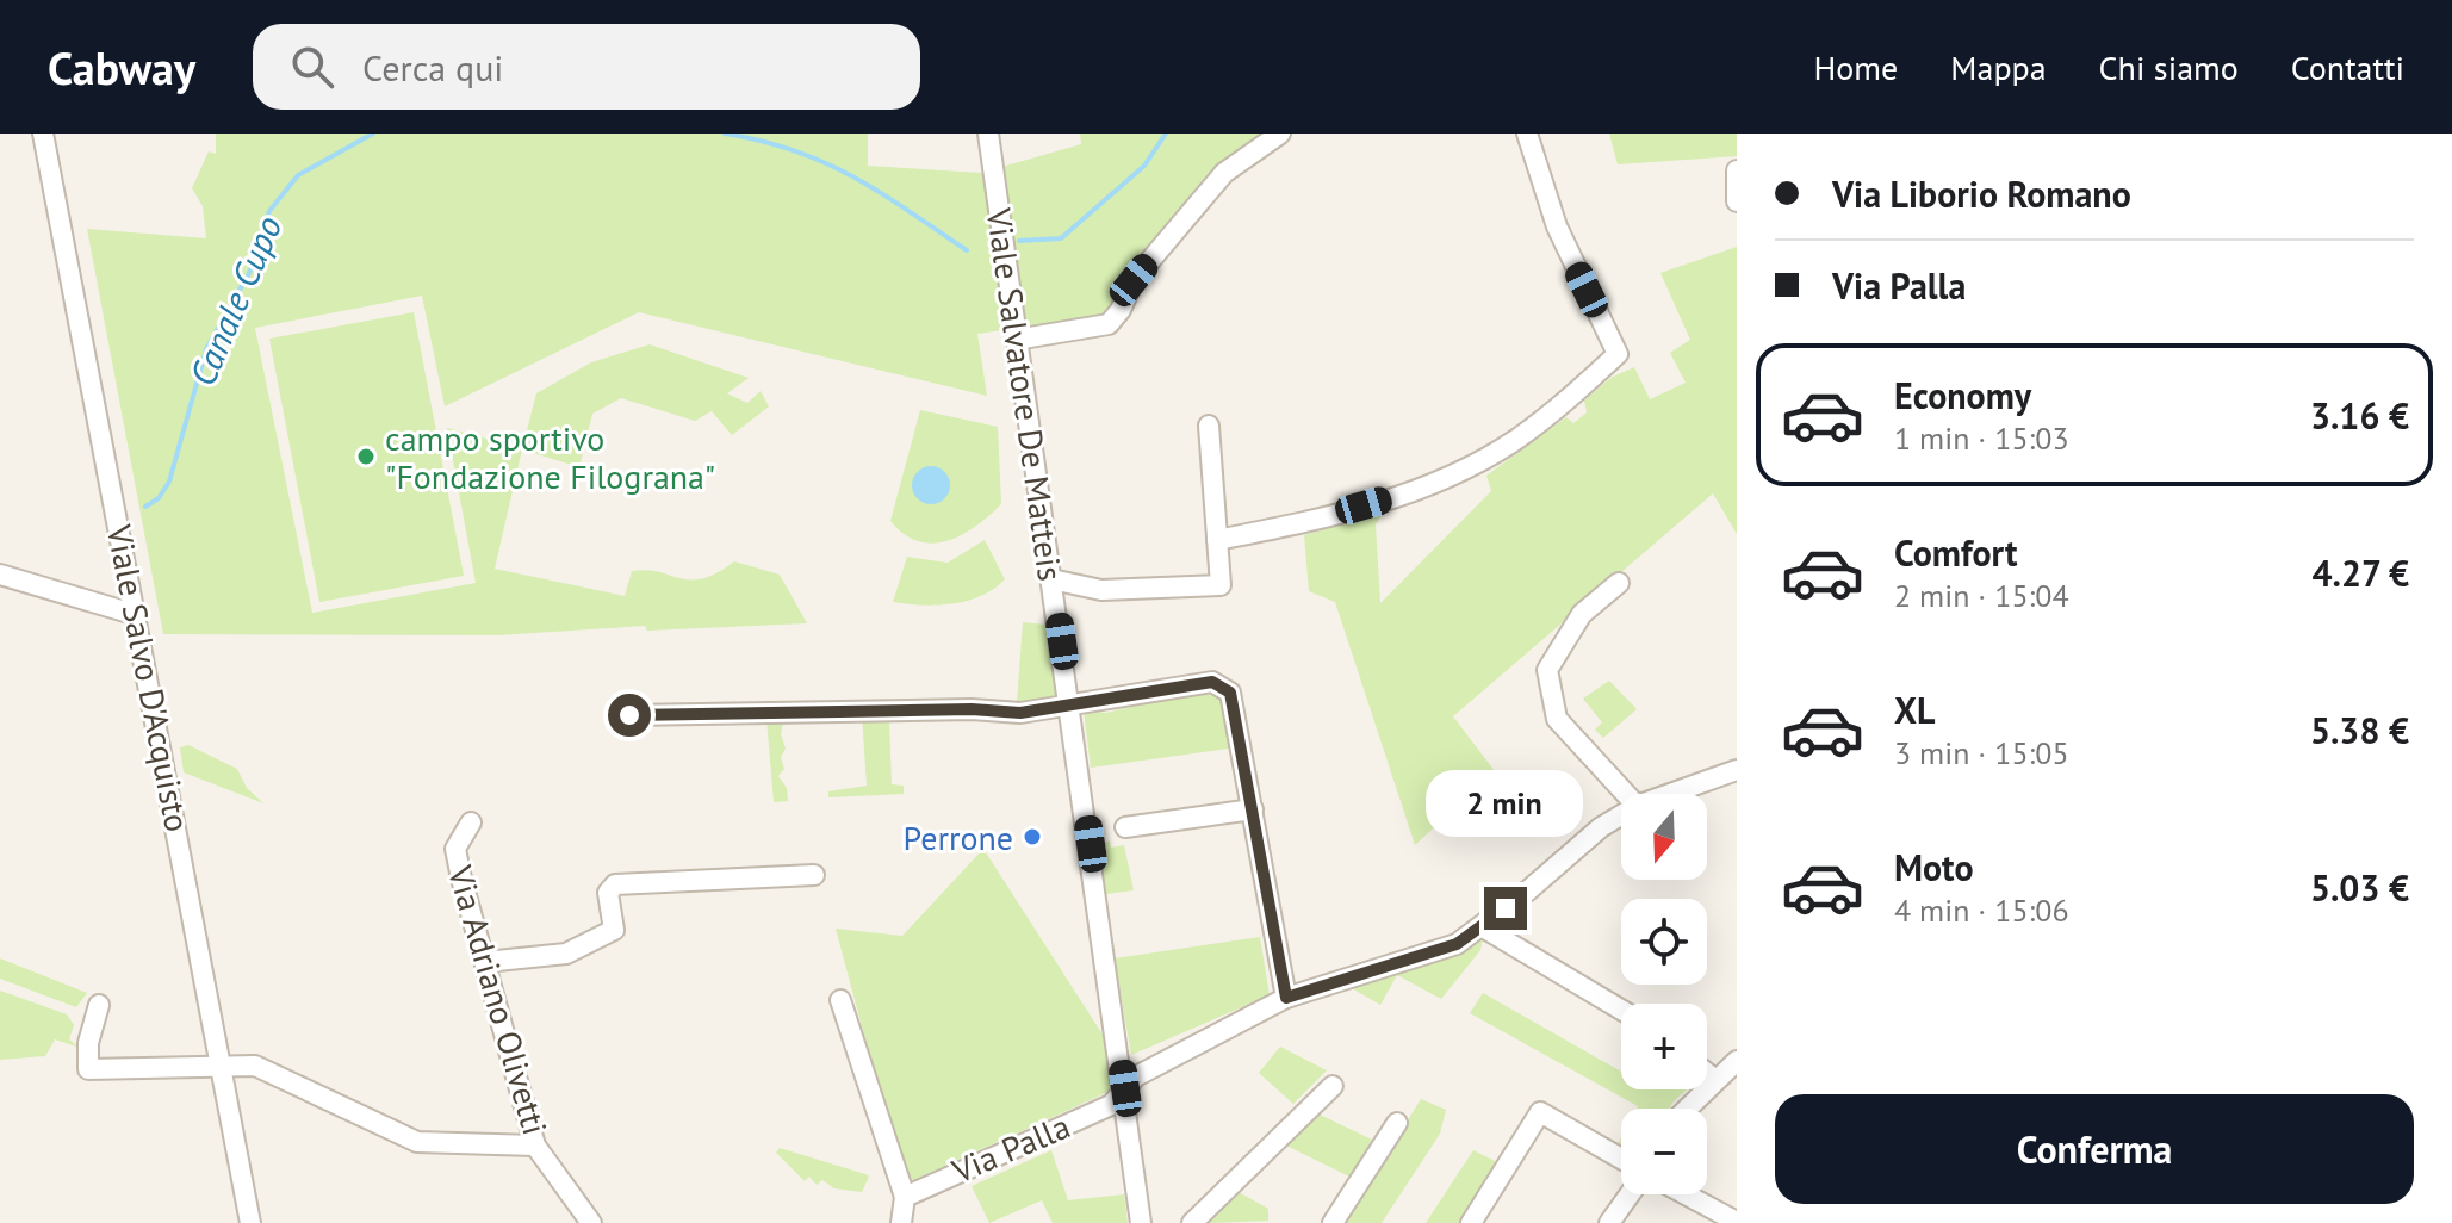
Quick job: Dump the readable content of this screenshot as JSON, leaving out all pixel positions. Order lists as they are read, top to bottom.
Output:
{
  "streets": {
    "street": [
      "Viale Salvatore De Matteis",
      "Viale Salvo D'Acquisto",
      "Via Adriano Olivetti",
      "Via Palla"
    ]
  },
  "crossings": [
    ["Viale Salvatore De Matteis", "Via Palla"]
  ],
  "water": ["Canale Cupo"],
  "places": ["campo sportivo \"Fondazione Filograna\"", "Perrone"],
  "north": "bottom",
  "page": {
    "header": "Cabway",
    "search": "Cerca qui",
    "nav": [
      "Home",
      "Mappa",
      "Chi siamo",
      "Contatti"
    ],
    "banner": ["Via Liborio Romano", "Via Palla"],
    "list": [
      {
        "name": "Economy",
        "note": "1 min · 15:03",
        "value": "3.16 €"
      },
      {
        "name": "Comfort",
        "note": "2 min · 15:04",
        "value": "4.27 €"
      },
      {
        "name": "XL",
        "note": "3 min · 15:05",
        "value": "5.38 €"
      },
      {
        "name": "Moto",
        "note": "4 min · 15:06",
        "value": "5.03 €"
      }
    ],
    "bubble": "2 min",
    "map_buttons": ["+", "−"],
    "buttons": "Conferma"
  }
}
